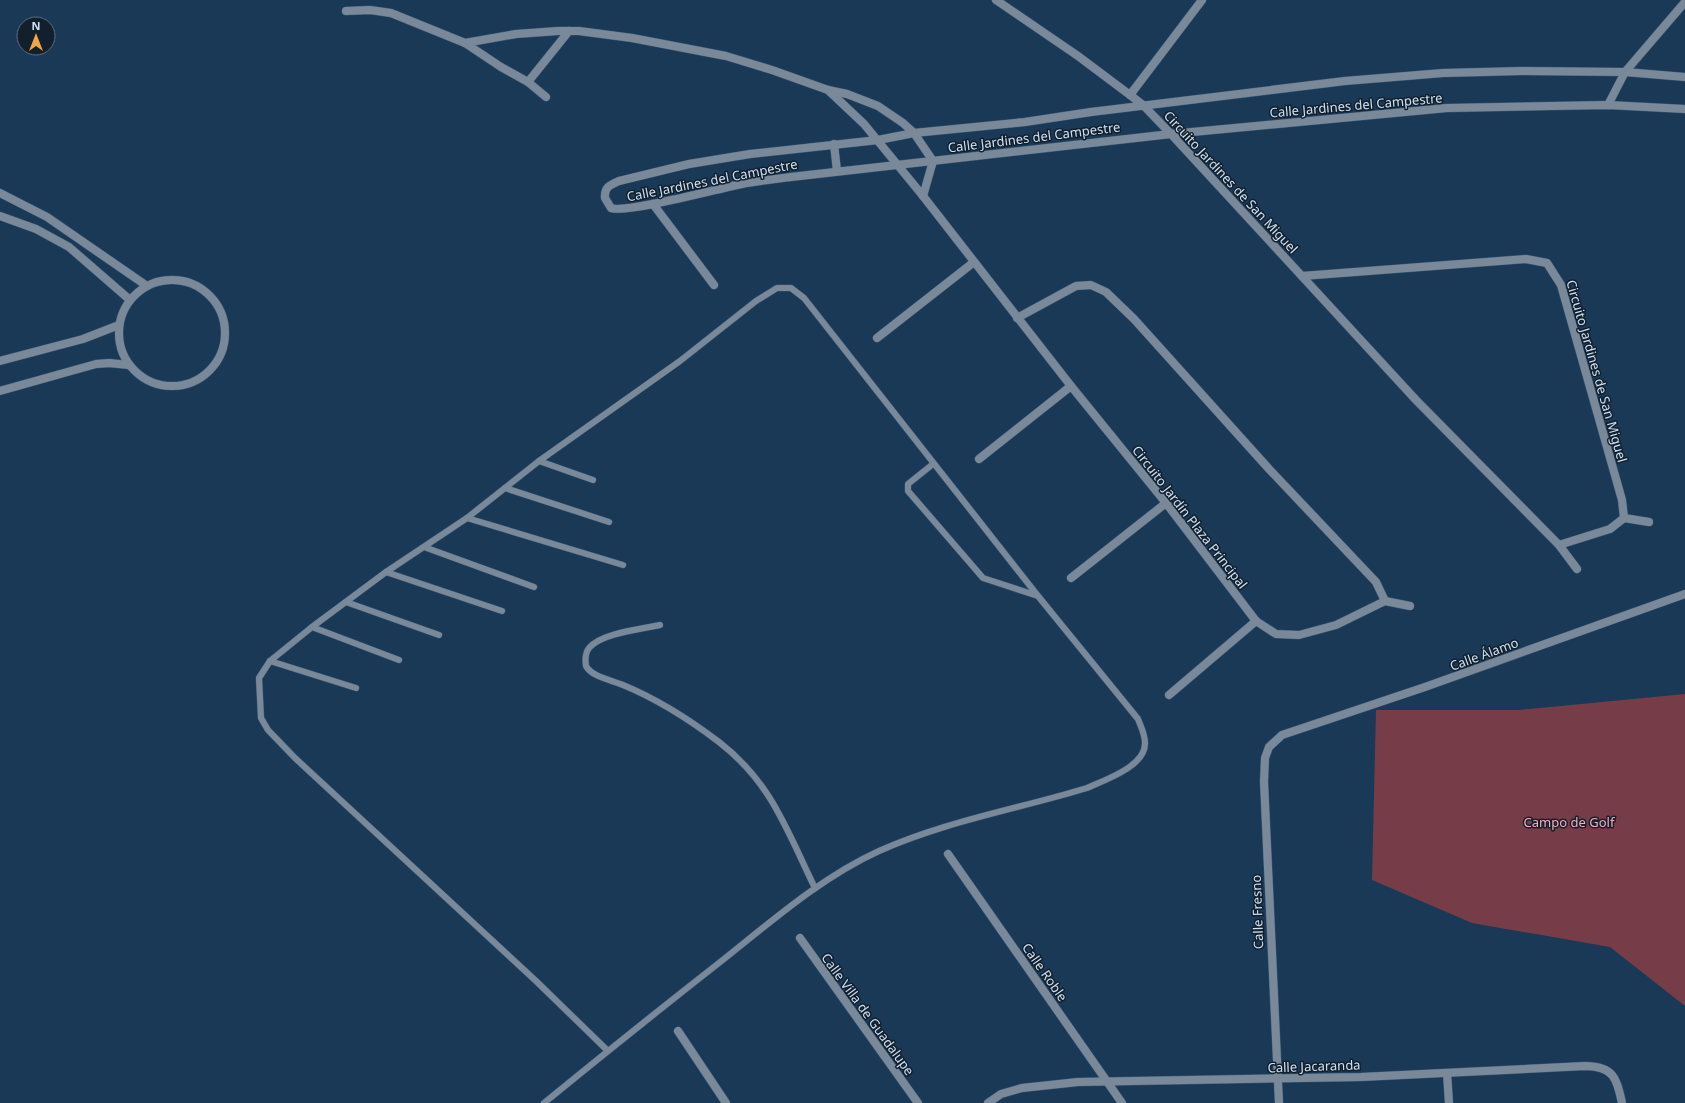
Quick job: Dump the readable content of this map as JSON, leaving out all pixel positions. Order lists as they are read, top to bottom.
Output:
{
  "streets": {
    "street": [
      "Calle Jardines del Campestre",
      "Circuito Jardines de San Miguel",
      "Circuito Jardín Plaza Principal",
      "Calle Álamo",
      "Calle Fresno",
      "Calle Roble",
      "Calle Villa de Guadalupe",
      "Calle Jacaranda"
    ]
  },
  "crossings": [
    ["Calle Jardines del Campestre", "Circuito Jardines de San Miguel"],
    ["Calle Jardines del Campestre", "Circuito Jardín Plaza Principal"],
    ["Calle Álamo", "Calle Fresno"],
    ["Calle Fresno", "Calle Jacaranda"],
    ["Calle Roble", "Calle Jacaranda"]
  ],
  "parks": ["Campo de Golf"],
  "north": "top"
}
